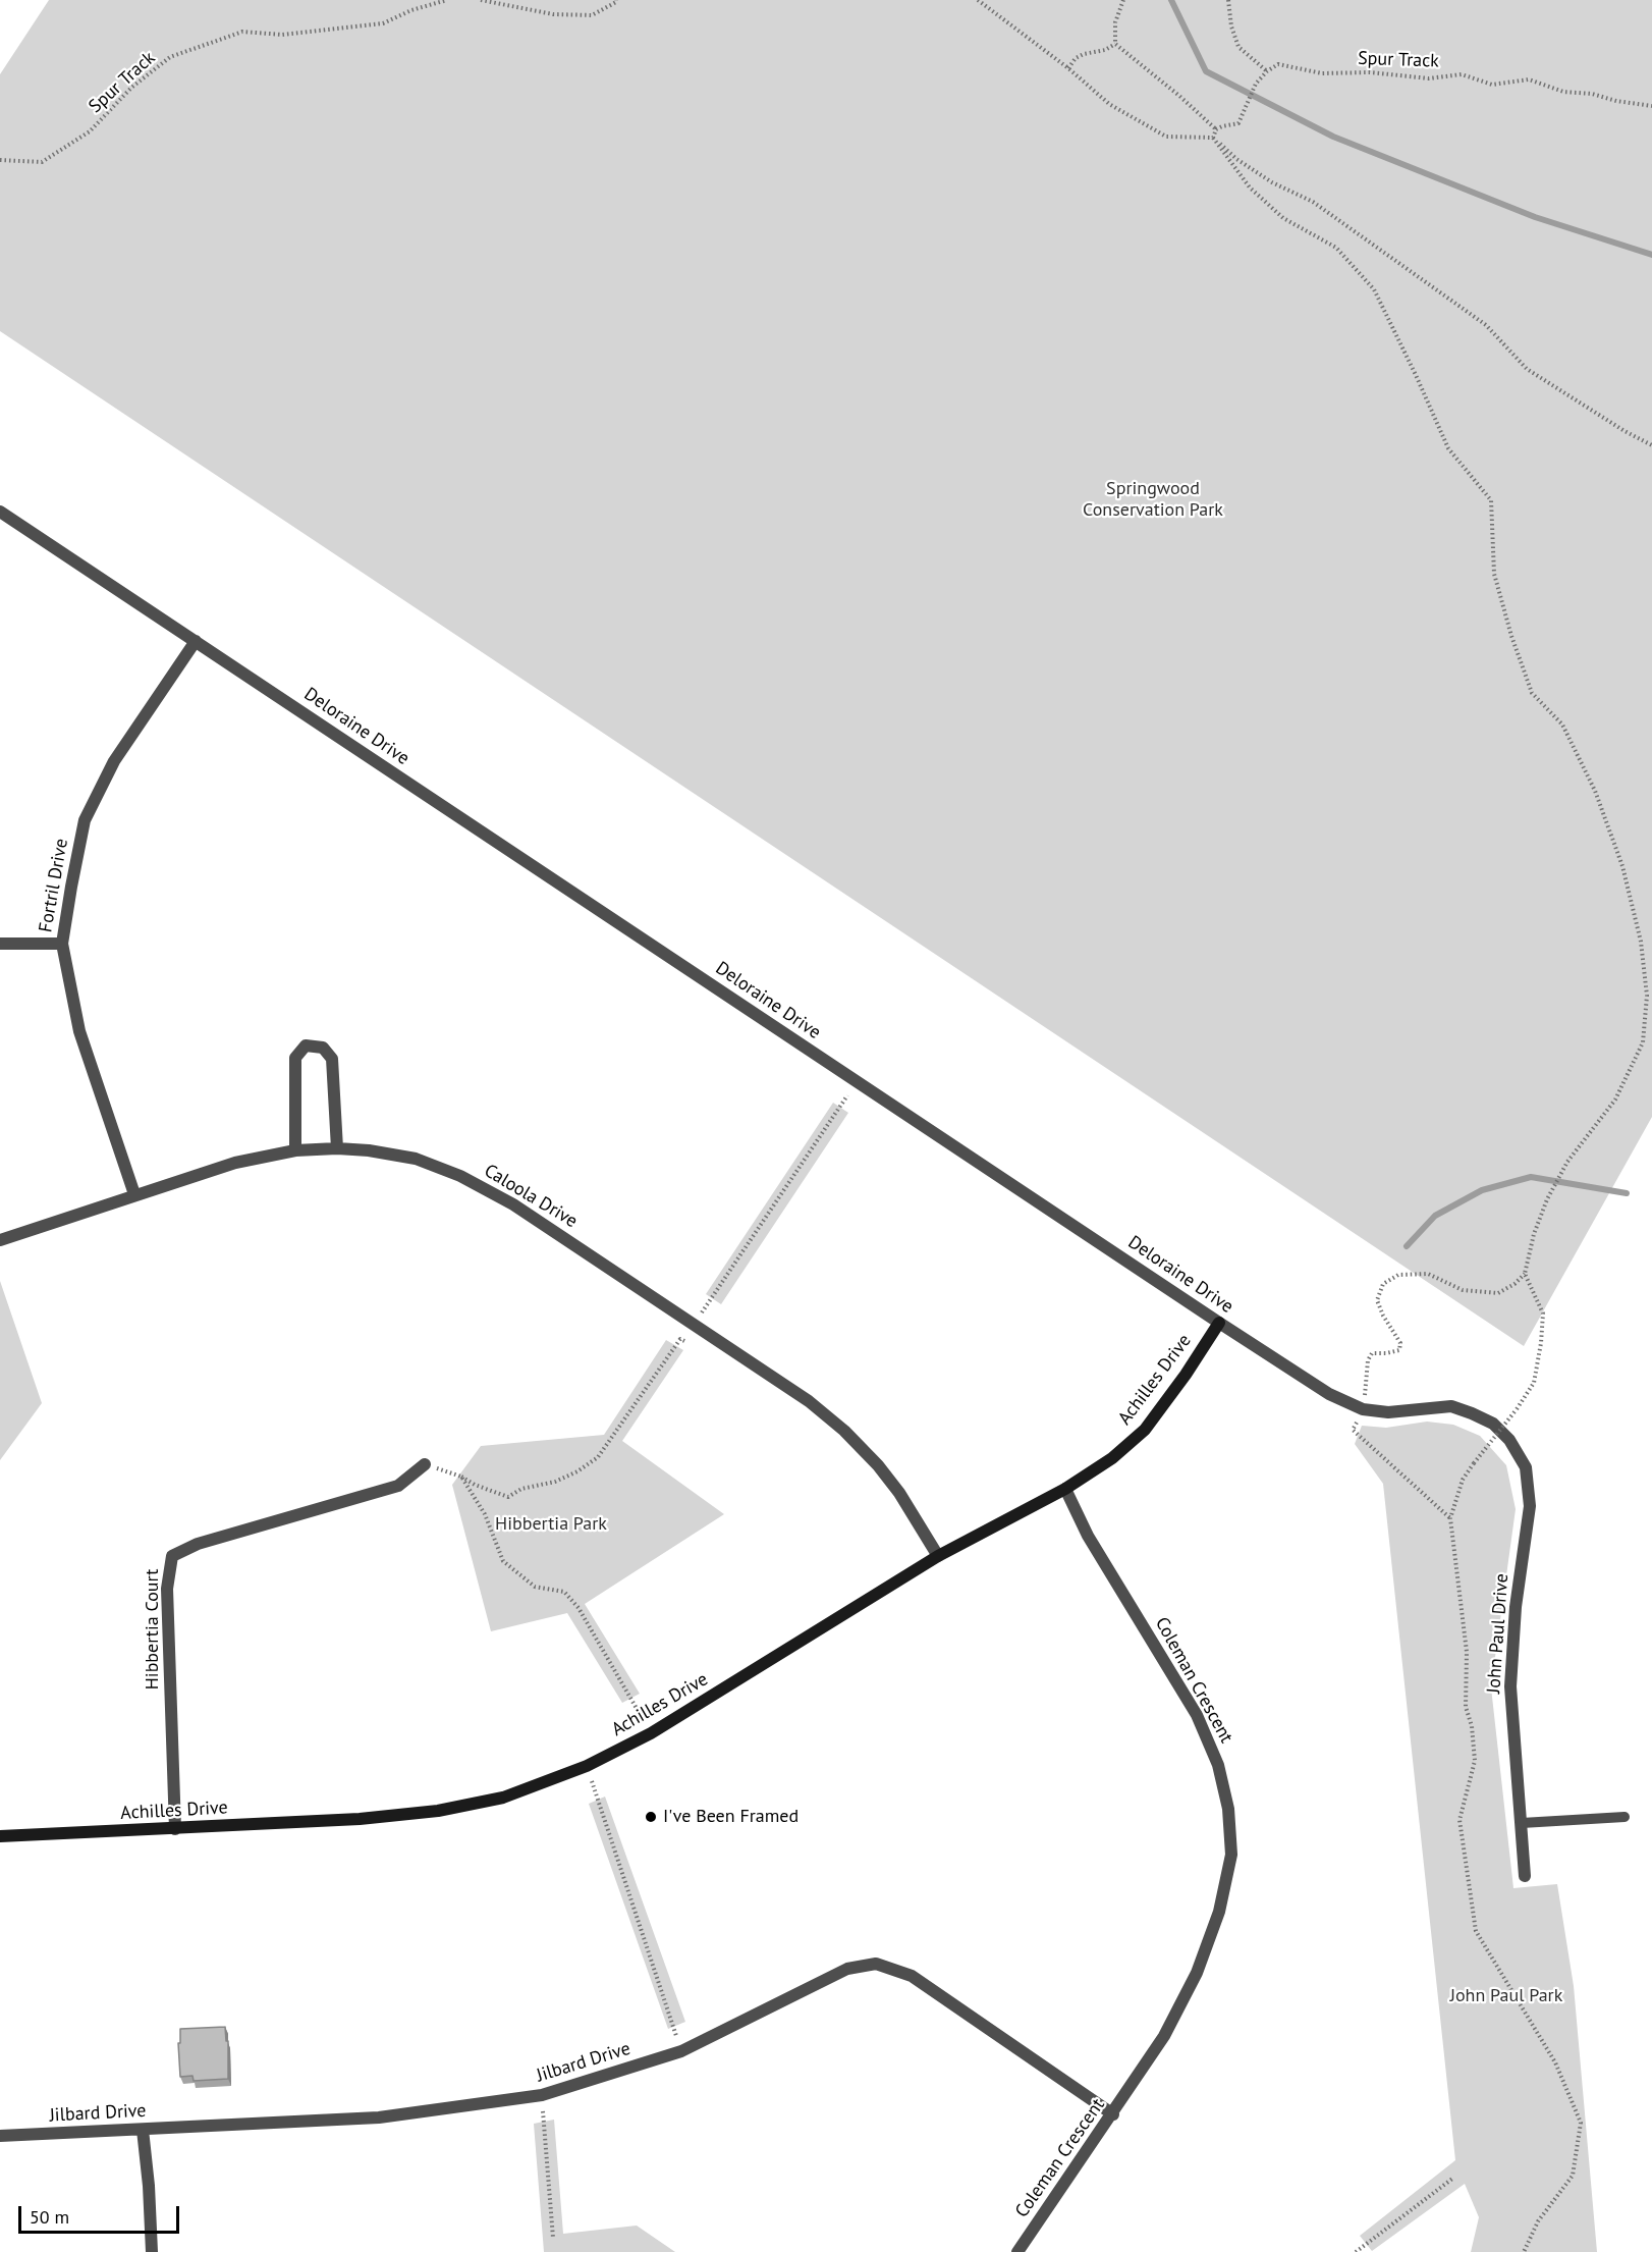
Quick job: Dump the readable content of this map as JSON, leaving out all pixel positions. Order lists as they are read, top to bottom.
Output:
{
  "streets": {
    "street": [
      "Deloraine Drive",
      "Fortril Drive",
      "Caloola Drive",
      "Achilles Drive",
      "Hibbertia Court",
      "John Paul Drive",
      "Coleman Crescent",
      "Jilbard Drive"
    ],
    "path": ["Spur Track"]
  },
  "crossings": [
    ["Deloraine Drive", "Fortril Drive"],
    ["Deloraine Drive", "Achilles Drive"],
    ["Deloraine Drive", "John Paul Drive"],
    ["Fortril Drive", "Caloola Drive"],
    ["Caloola Drive", "Achilles Drive"],
    ["Achilles Drive", "Hibbertia Court"],
    ["Achilles Drive", "Coleman Crescent"],
    ["Coleman Crescent", "Jilbard Drive"]
  ],
  "parks": ["Springwood Conservation Park", "Hibbertia Park", "John Paul Park"],
  "places": ["I've Been Framed"],
  "scale_bar": "50 m"
}
